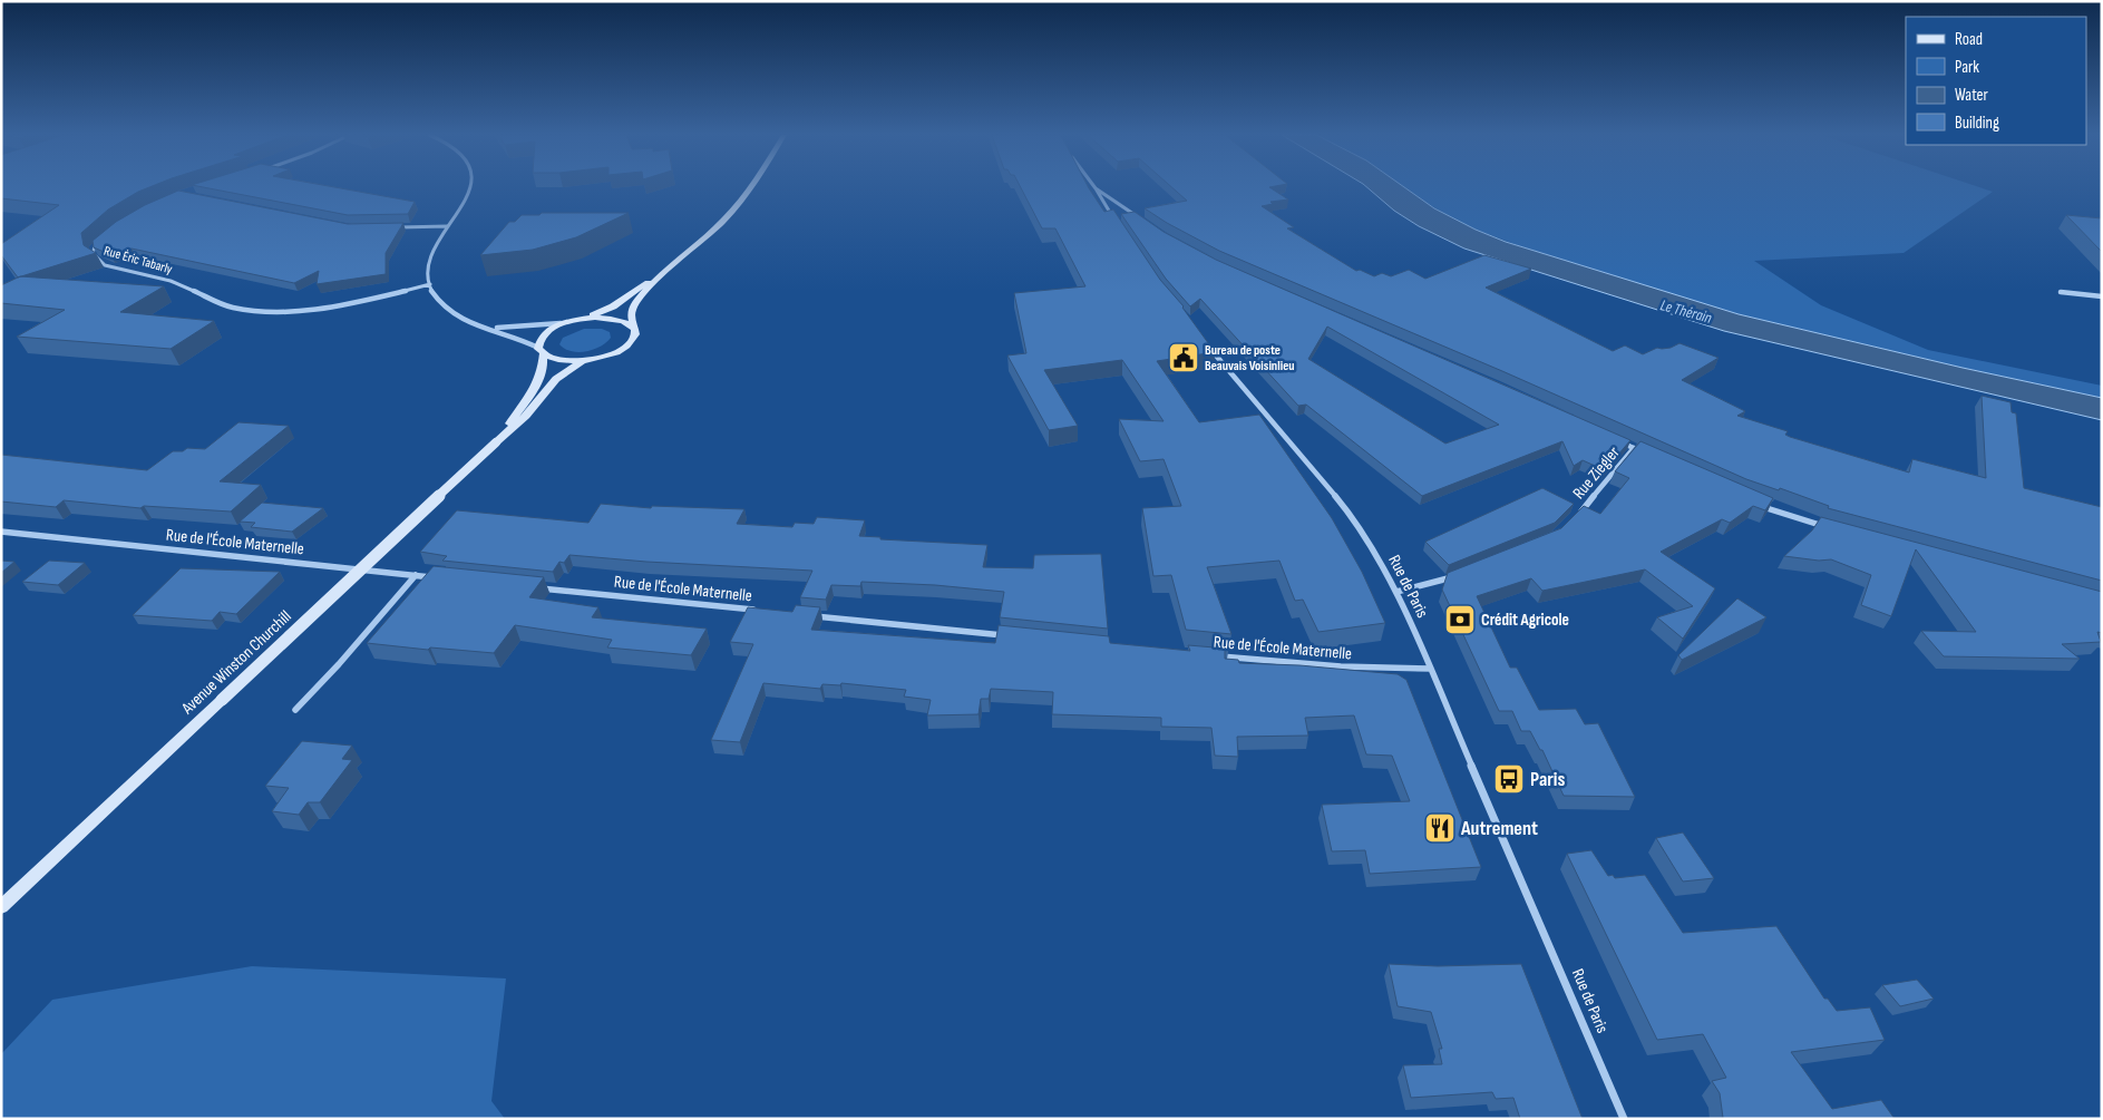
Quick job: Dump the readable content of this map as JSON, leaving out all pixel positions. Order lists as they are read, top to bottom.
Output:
{
  "streets": {
    "main road": ["Avenue Winston Churchill"],
    "street": [
      "Rue Éric Tabarly",
      "Rue Ziegler",
      "Rue de l'École Maternelle",
      "Rue de Paris"
    ]
  },
  "crossings": [
    ["Rue de l'École Maternelle", "Rue de Paris"]
  ],
  "water": ["Le Thérain"],
  "places": {
    "public building": ["Bureau de poste Beauvais Voisinlieu"],
    "bank": ["Crédit Agricole"],
    "bus stop": ["Paris"],
    "restaurant": ["Autrement"]
  },
  "legend": [
    "Road",
    "Park",
    "Water",
    "Building"
  ]
}
